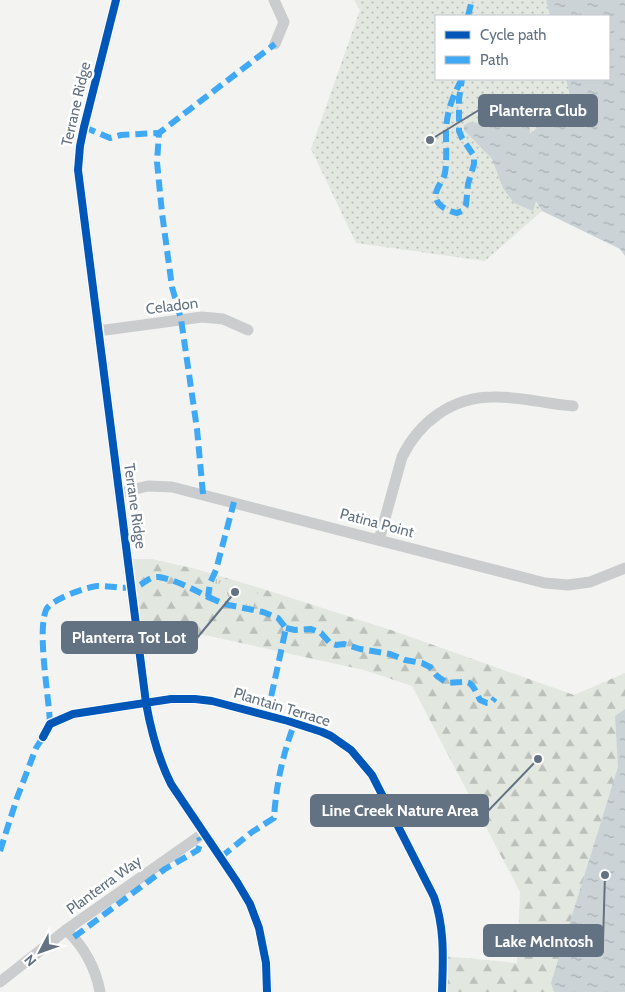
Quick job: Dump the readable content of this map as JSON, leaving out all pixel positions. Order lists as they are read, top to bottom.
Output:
{
  "streets": {
    "street": [
      "Terrane Ridge",
      "Celadon",
      "Patina Point",
      "Plantain Terrace",
      "Planterra Way"
    ]
  },
  "crossings": [
    ["Terrane Ridge", "Celadon"],
    ["Terrane Ridge", "Patina Point"],
    ["Terrane Ridge", "Plantain Terrace"],
    ["Terrane Ridge", "Planterra Way"]
  ],
  "places": [
    "Planterra Club",
    "Planterra Tot Lot",
    "Line Creek Nature Area",
    "Lake McIntosh"
  ],
  "legend": ["Cycle path", "Path"],
  "north": "bottom left"
}
